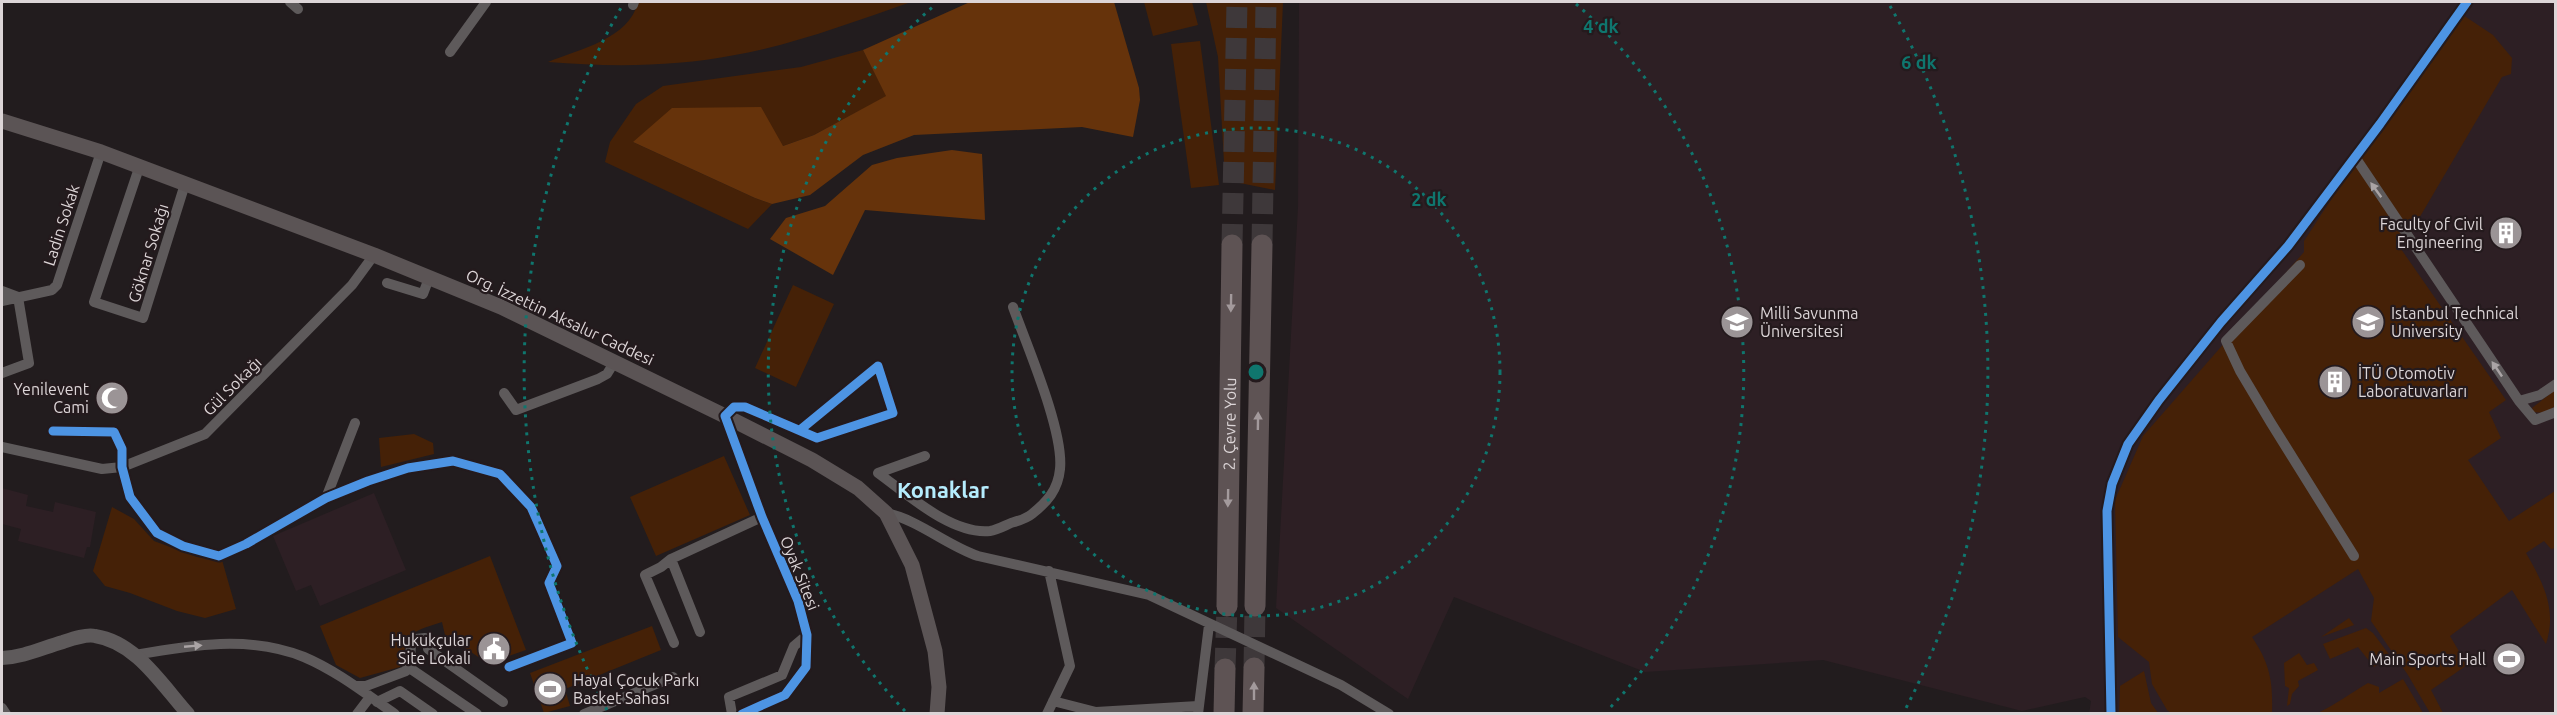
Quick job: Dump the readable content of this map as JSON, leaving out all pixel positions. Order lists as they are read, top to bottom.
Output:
{
  "streets": {
    "highway": ["2. Çevre Yolu"],
    "main road": ["Org. İzzettin Aksalur Caddesi"],
    "street": [
      "Ladin Sokak",
      "Göknar Sokağı",
      "Gül Sokağı",
      "Oyak Sitesi"
    ]
  },
  "crossings": [
    ["Ladin Sokak", "Org. İzzettin Aksalur Caddesi"],
    ["Göknar Sokağı", "Org. İzzettin Aksalur Caddesi"],
    ["Org. İzzettin Aksalur Caddesi", "Gül Sokağı"],
    ["Org. İzzettin Aksalur Caddesi", "Oyak Sitesi"]
  ],
  "districts": ["Konaklar"],
  "places": {
    "building": ["Faculty of Civil Engineering", "İTÜ Otomotiv Laboratuvarları"],
    "school or university": ["Milli Savunma Üniversitesi", "Istanbul Technical University"],
    "mosque": ["Yenilevent Cami"],
    "public building": ["Hukukçular Site Lokali"],
    "sports": ["Main Sports Hall", "Hayal Çocuk Parkı Basket Sahası"]
  },
  "rings": ["4 dk", "6 dk", "2 dk"]
}
